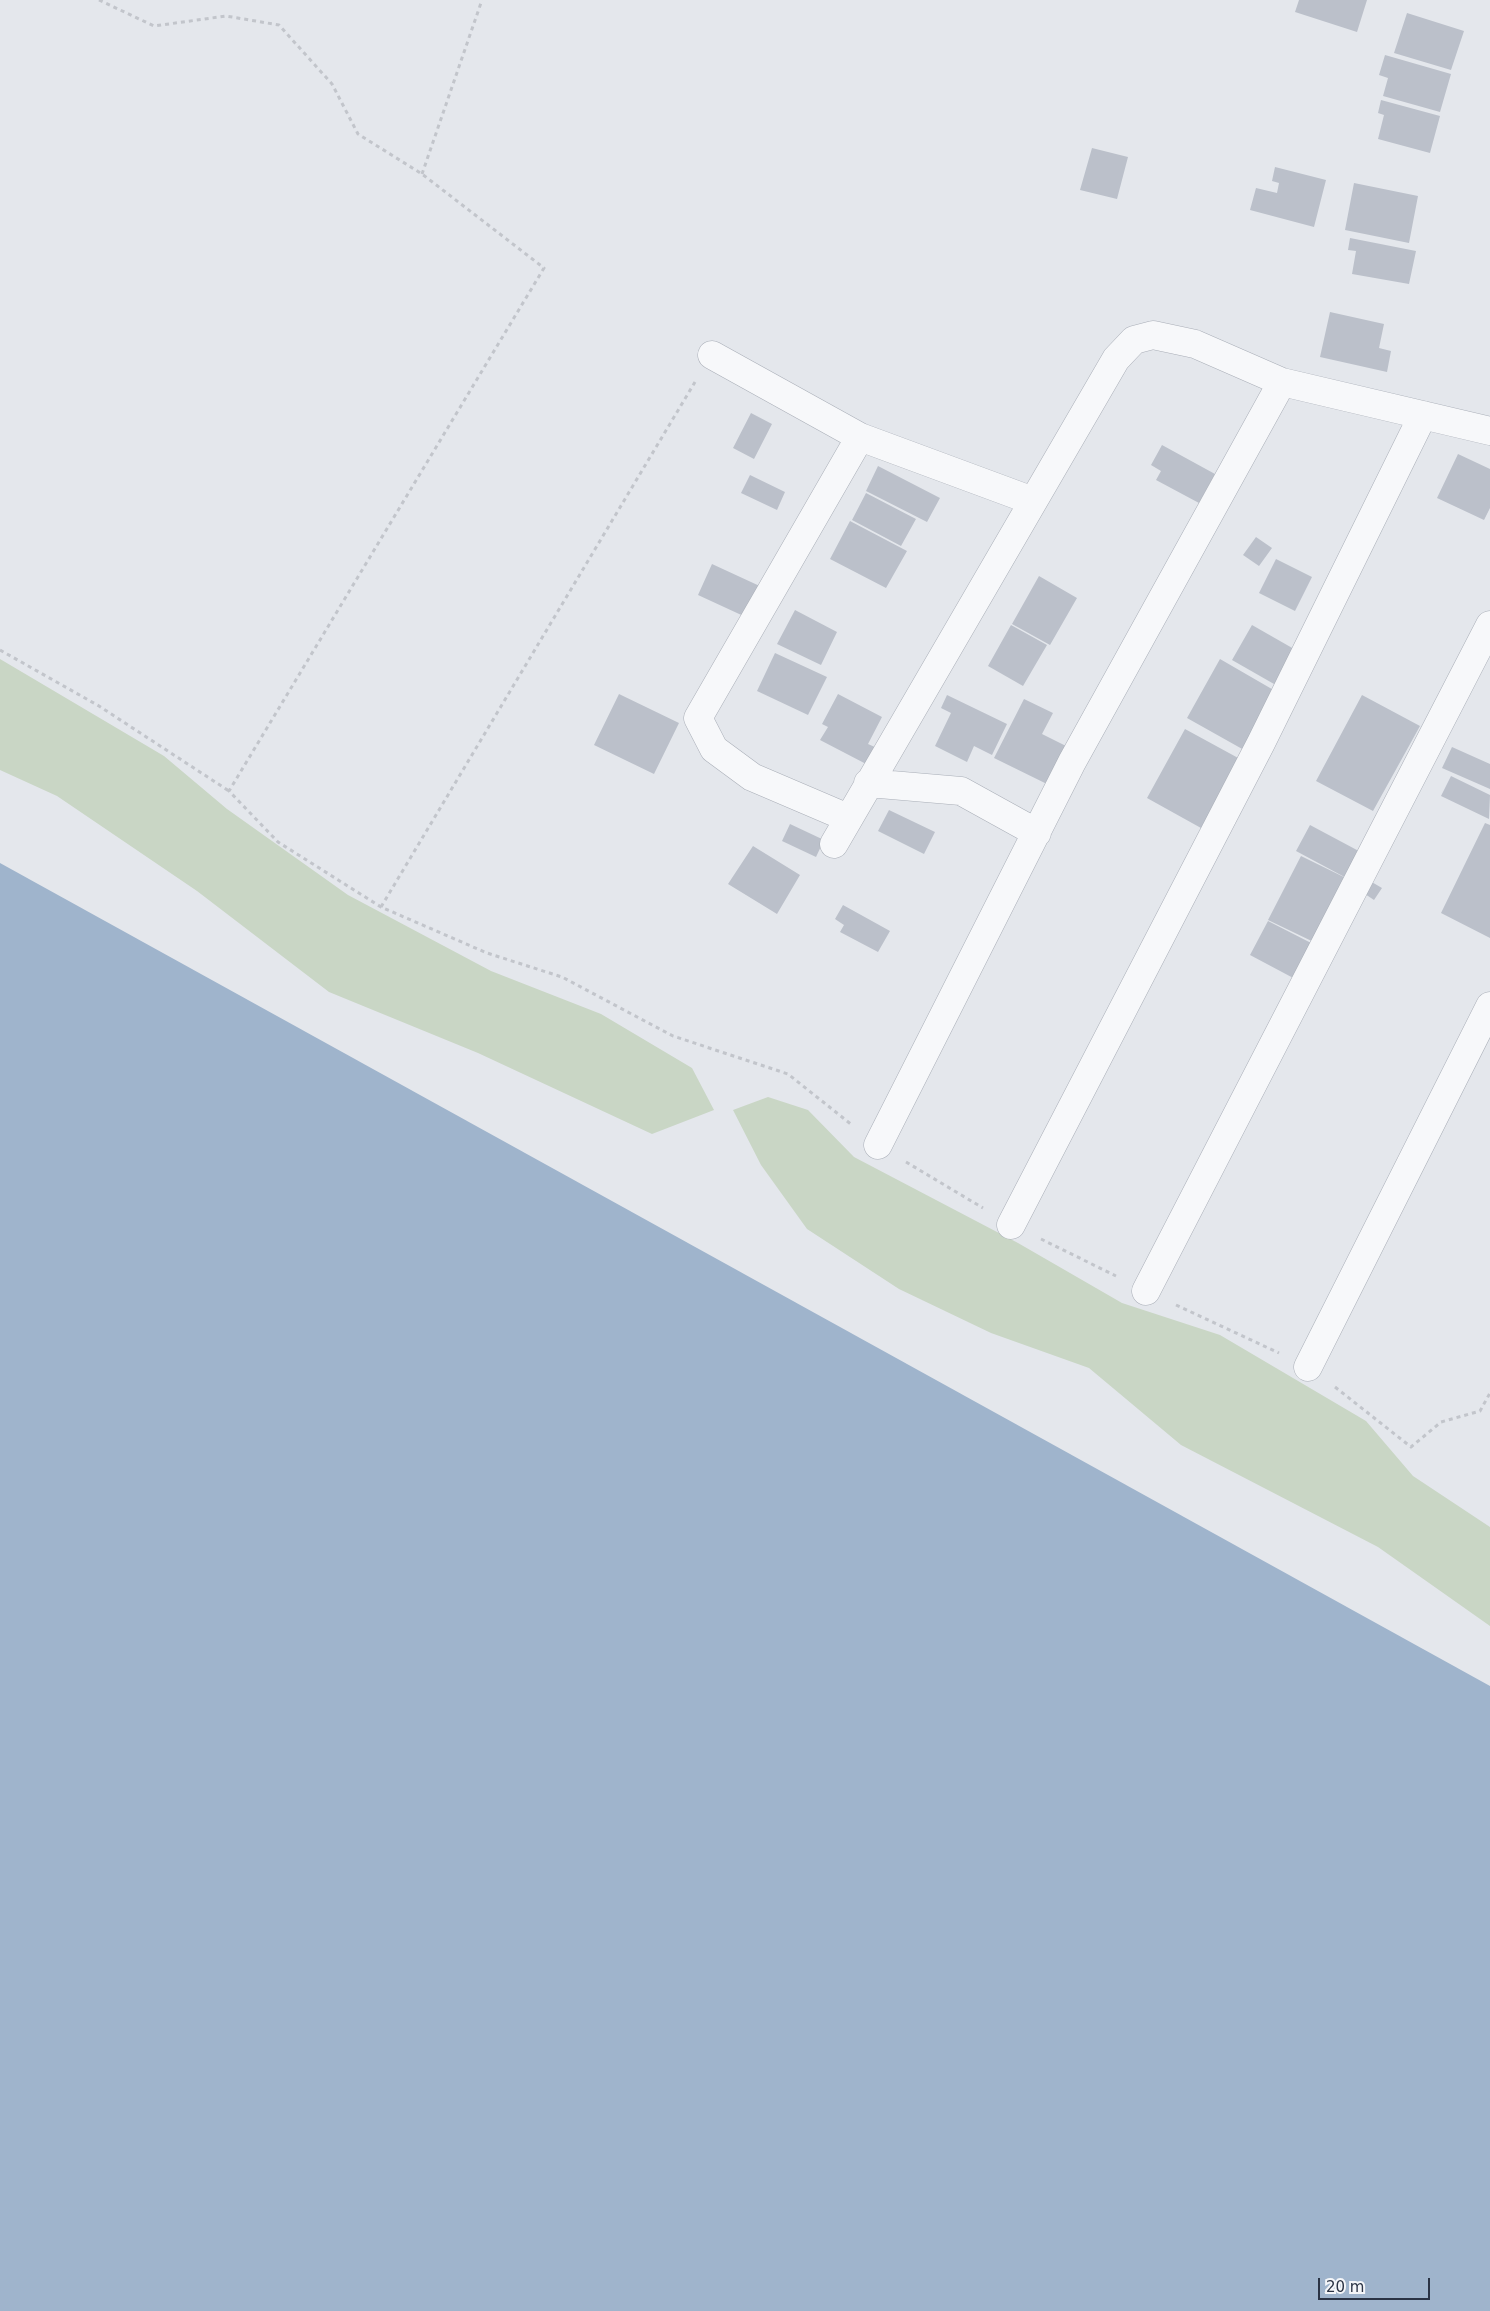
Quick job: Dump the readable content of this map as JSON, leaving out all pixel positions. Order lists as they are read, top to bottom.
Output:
{
  "scale_bar": "20 m"
}
